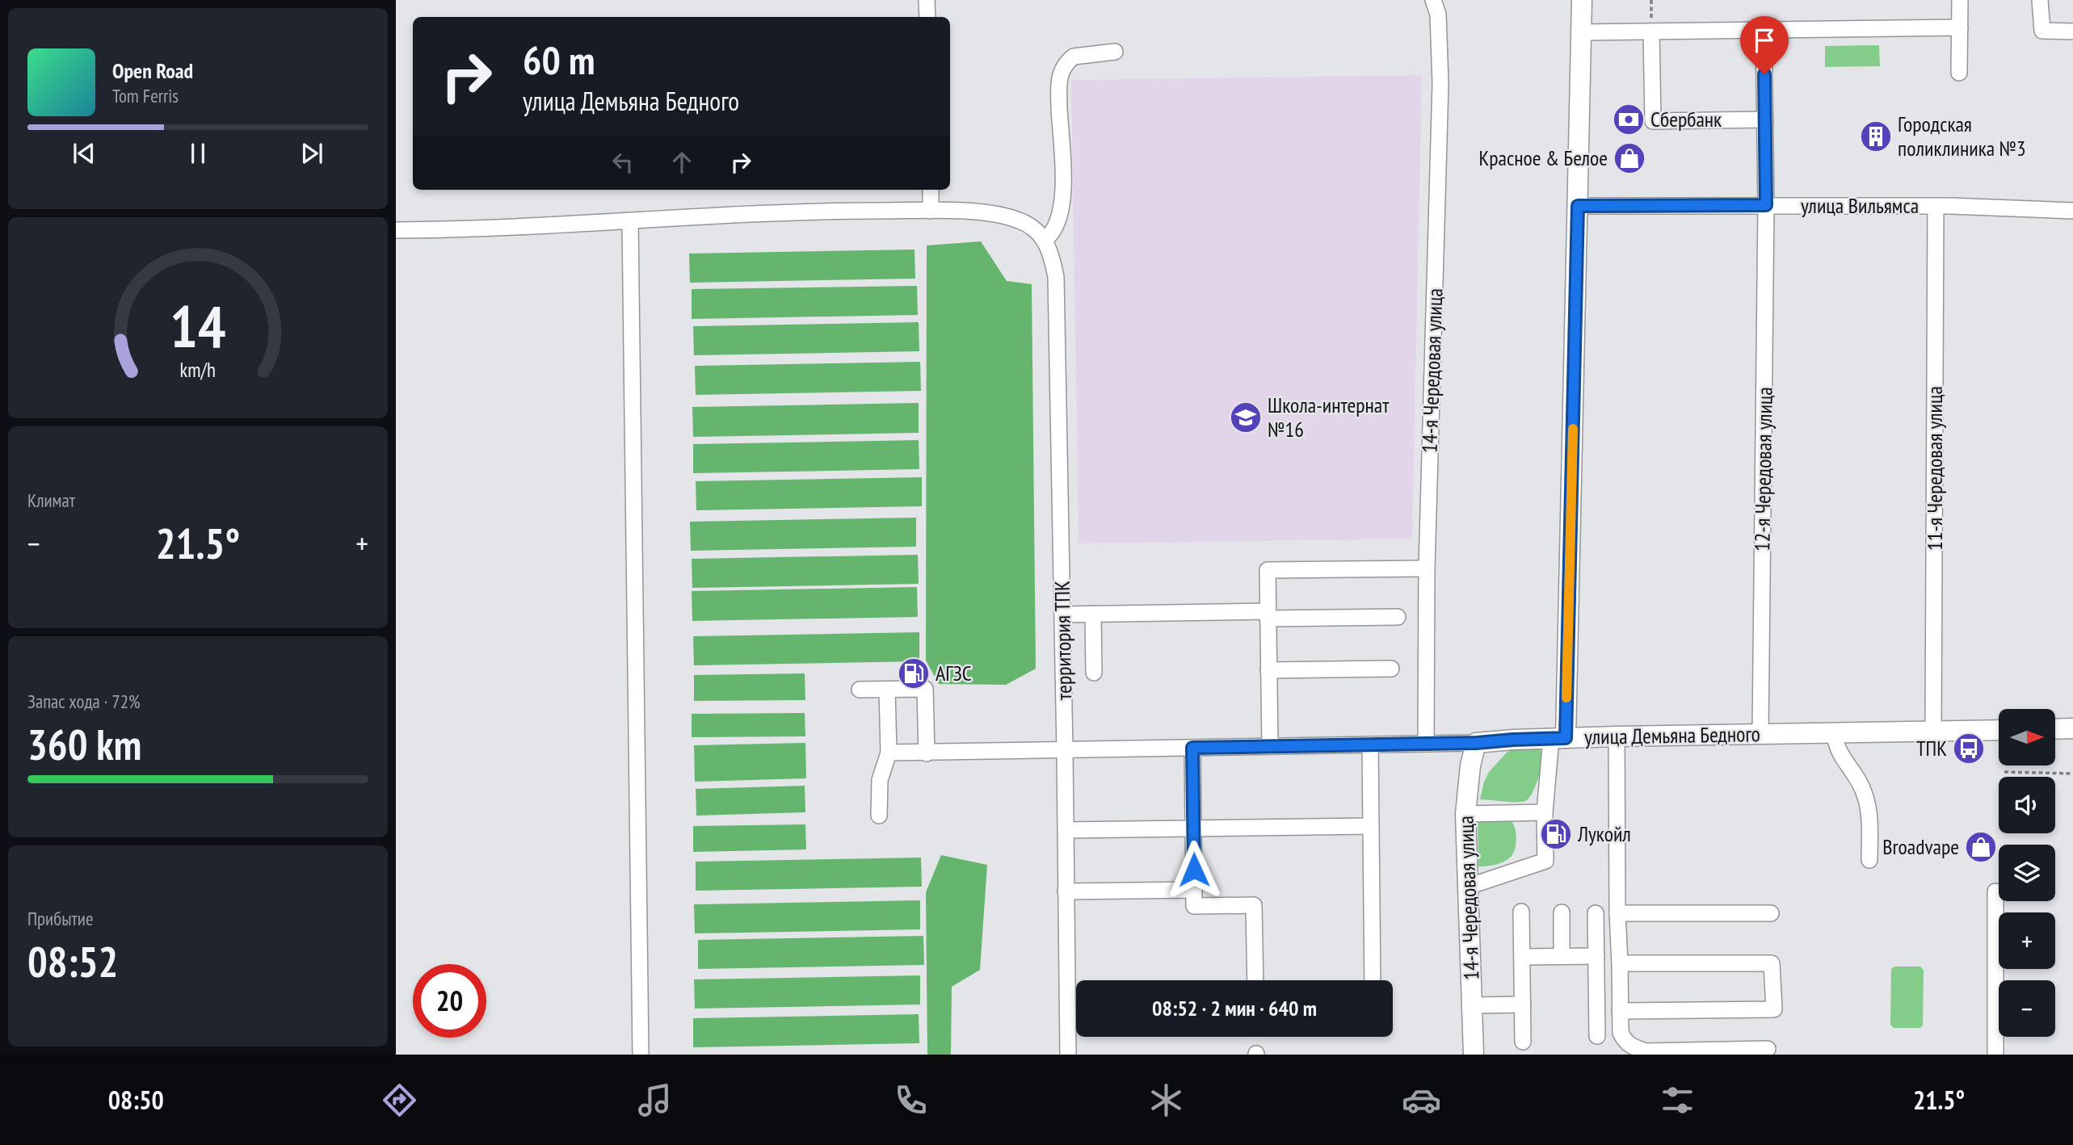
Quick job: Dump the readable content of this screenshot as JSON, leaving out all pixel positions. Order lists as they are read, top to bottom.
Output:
{
  "streets": {
    "main road": ["14-я Чередовая улица", "улица Демьяна Бедного"],
    "street": [
      "улица Вильямса",
      "11-я Чередовая улица",
      "12-я Чередовая улица",
      "территория ТПК"
    ]
  },
  "crossings": [
    ["улица Вильямса", "11-я Чередовая улица"],
    ["улица Вильямса", "12-я Чередовая улица"],
    ["14-я Чередовая улица", "улица Демьяна Бедного"],
    ["11-я Чередовая улица", "улица Демьяна Бедного"],
    ["12-я Чередовая улица", "улица Демьяна Бедного"],
    ["территория ТПК", "улица Демьяна Бедного"]
  ],
  "places": {
    "bank": ["Сбербанк"],
    "building": ["Городская поликлиника №3"],
    "shop": ["Красное & Белое", "Broadvape"],
    "school or university": ["Школа-интернат №16"],
    "fuel station": ["АГЗС", "Лукойл"],
    "bus stop": ["ТПК"]
  },
  "north": "right",
  "page": {
    "turn": ["60 m", "улица Демьяна Бедного"],
    "song": ["Open Road", "Tom Ferris"],
    "tile": [
      "Климат",
      ["Запас хода · 72%", "360 km"],
      ["Прибытие", "08:52"]
    ],
    "heat": ["−", "21.5°", "+"],
    "map_buttons": ["+", "−"],
    "limit": "20",
    "trip": "08:52 · 2 мин · 640 m",
    "tabs": ["08:50", "21.5°"],
    "gauge": ["14", "km/h"]
  }
}
